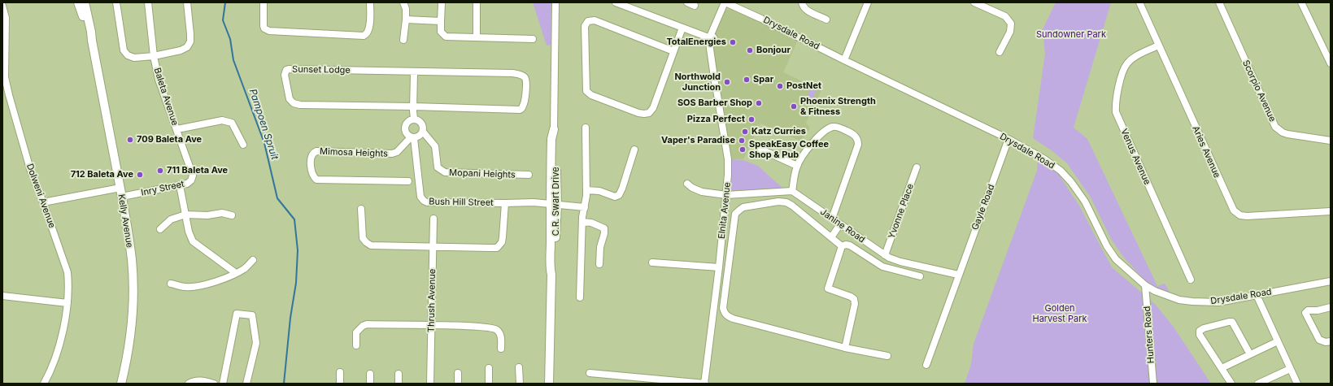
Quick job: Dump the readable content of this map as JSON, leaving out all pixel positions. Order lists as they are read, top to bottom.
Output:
{
  "streets": {
    "street": [
      "Drysdale Road",
      "Sunset Lodge",
      "Scorpio Avenue",
      "Baleta Avenue",
      "Aries Avenue",
      "Mimosa Heights",
      "Venus Avenue",
      "Mopani Heights",
      "Inry Street",
      "Dolweni Avenue",
      "C.R. Swart Drive",
      "Bush Hill Street",
      "Gayle Road",
      "Elnita Avenue",
      "Yvonne Place",
      "Kelly Avenue",
      "Janine Road",
      "Thrush Avenue",
      "Hunters Road"
    ]
  },
  "crossings": [
    ["Drysdale Road", "Gayle Road"],
    ["Drysdale Road", "Elnita Avenue"],
    ["Drysdale Road", "Hunters Road"],
    ["Baleta Avenue", "Inry Street"],
    ["Aries Avenue", "Venus Avenue"],
    ["Mimosa Heights", "Mopani Heights"],
    ["Mimosa Heights", "Bush Hill Street"],
    ["Mopani Heights", "Bush Hill Street"],
    ["Inry Street", "Kelly Avenue"],
    ["C.R. Swart Drive", "Bush Hill Street"],
    ["Gayle Road", "Janine Road"],
    ["Yvonne Place", "Janine Road"]
  ],
  "water": ["Pampoen Spruit"],
  "parks": ["Sundowner Park", "Golden Harvest Park"],
  "places": [
    "TotalEnergies",
    "Bonjour",
    "Spar",
    "Northwold Junction",
    "PostNet",
    "SOS Barber Shop",
    "Phoenix Strength & Fitness",
    "Pizza Perfect",
    "Katz Curries",
    "709 Baleta Ave",
    "Vaper's Paradise",
    "SpeakEasy Coffee Shop & Pub",
    "711 Baleta Ave",
    "712 Baleta Ave"
  ]
}
